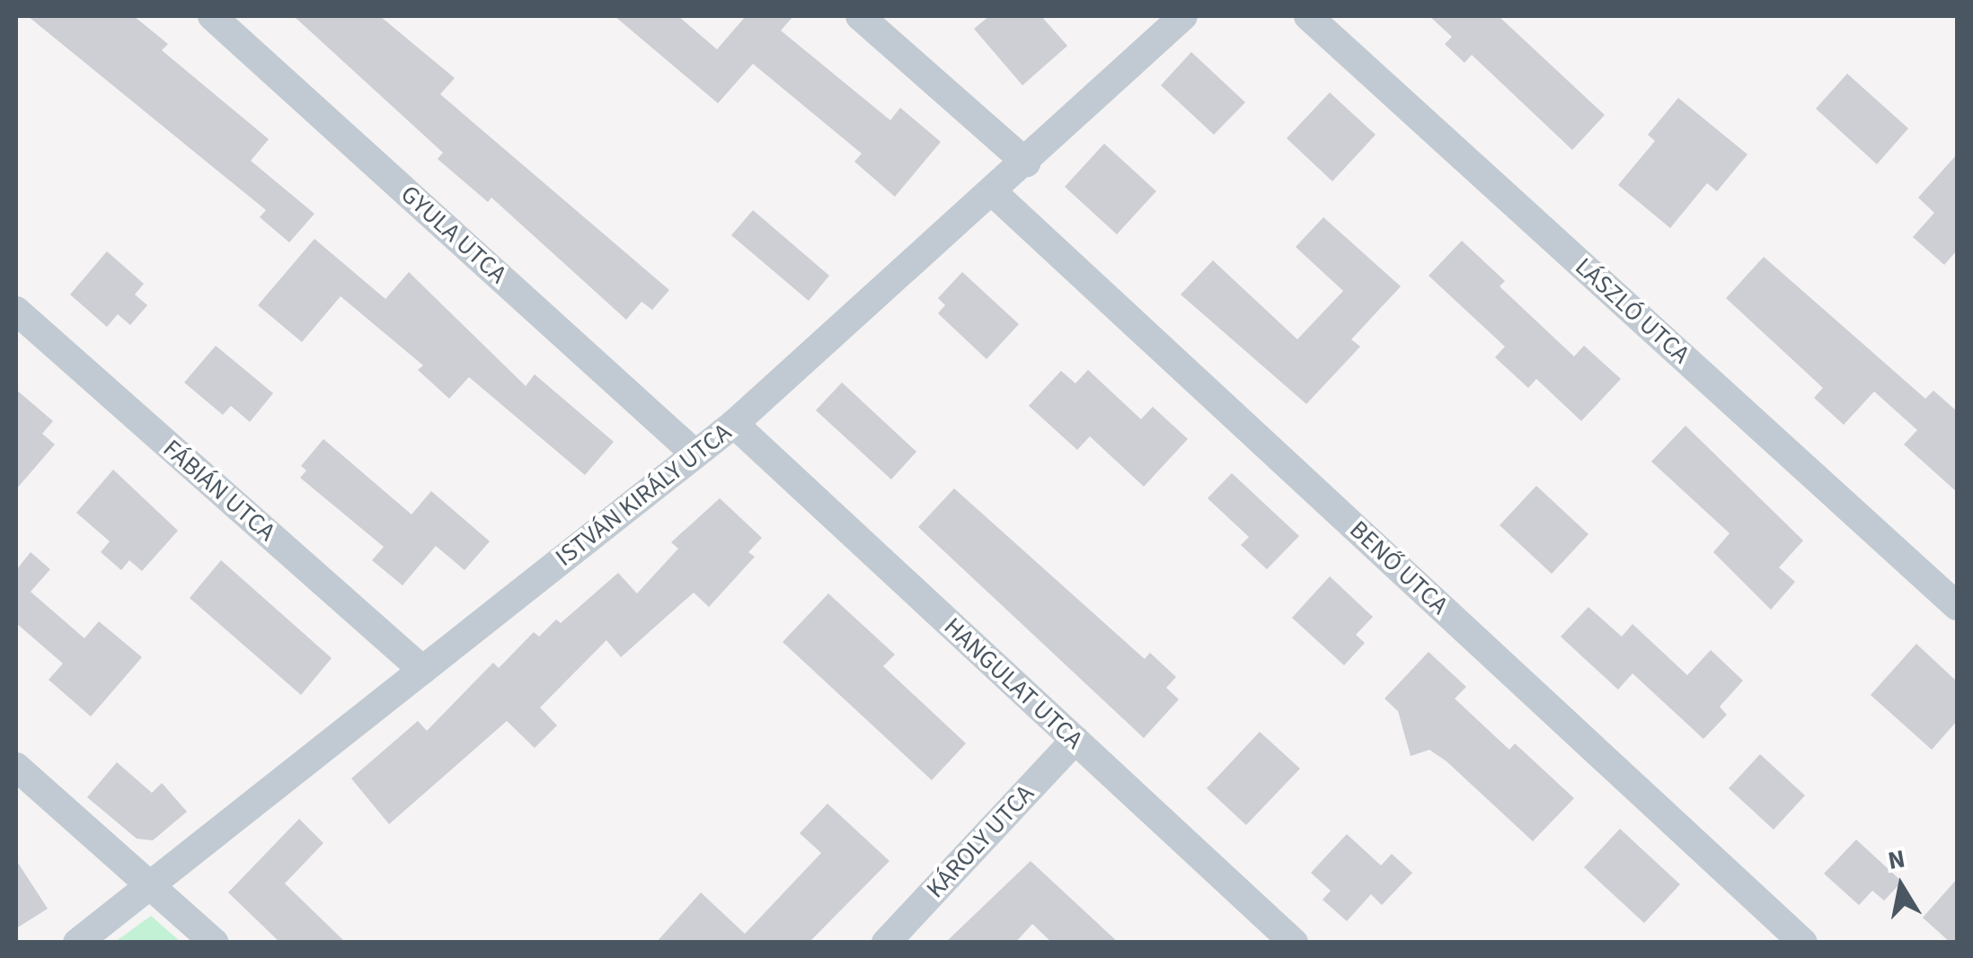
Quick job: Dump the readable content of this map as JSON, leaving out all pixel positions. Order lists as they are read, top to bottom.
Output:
{
  "streets": {
    "street": [
      "GYULA UTCA",
      "LÁSZLÓ UTCA",
      "FÁBIÁN UTCA",
      "ISTVÁN KIRÁLY UTCA",
      "BENŐ UTCA",
      "HANGULAT UTCA",
      "KÁROLY UTCA"
    ]
  },
  "crossings": [
    ["GYULA UTCA", "ISTVÁN KIRÁLY UTCA"],
    ["FÁBIÁN UTCA", "ISTVÁN KIRÁLY UTCA"],
    ["ISTVÁN KIRÁLY UTCA", "BENŐ UTCA"],
    ["ISTVÁN KIRÁLY UTCA", "HANGULAT UTCA"],
    ["HANGULAT UTCA", "KÁROLY UTCA"]
  ],
  "north": "top"
}
